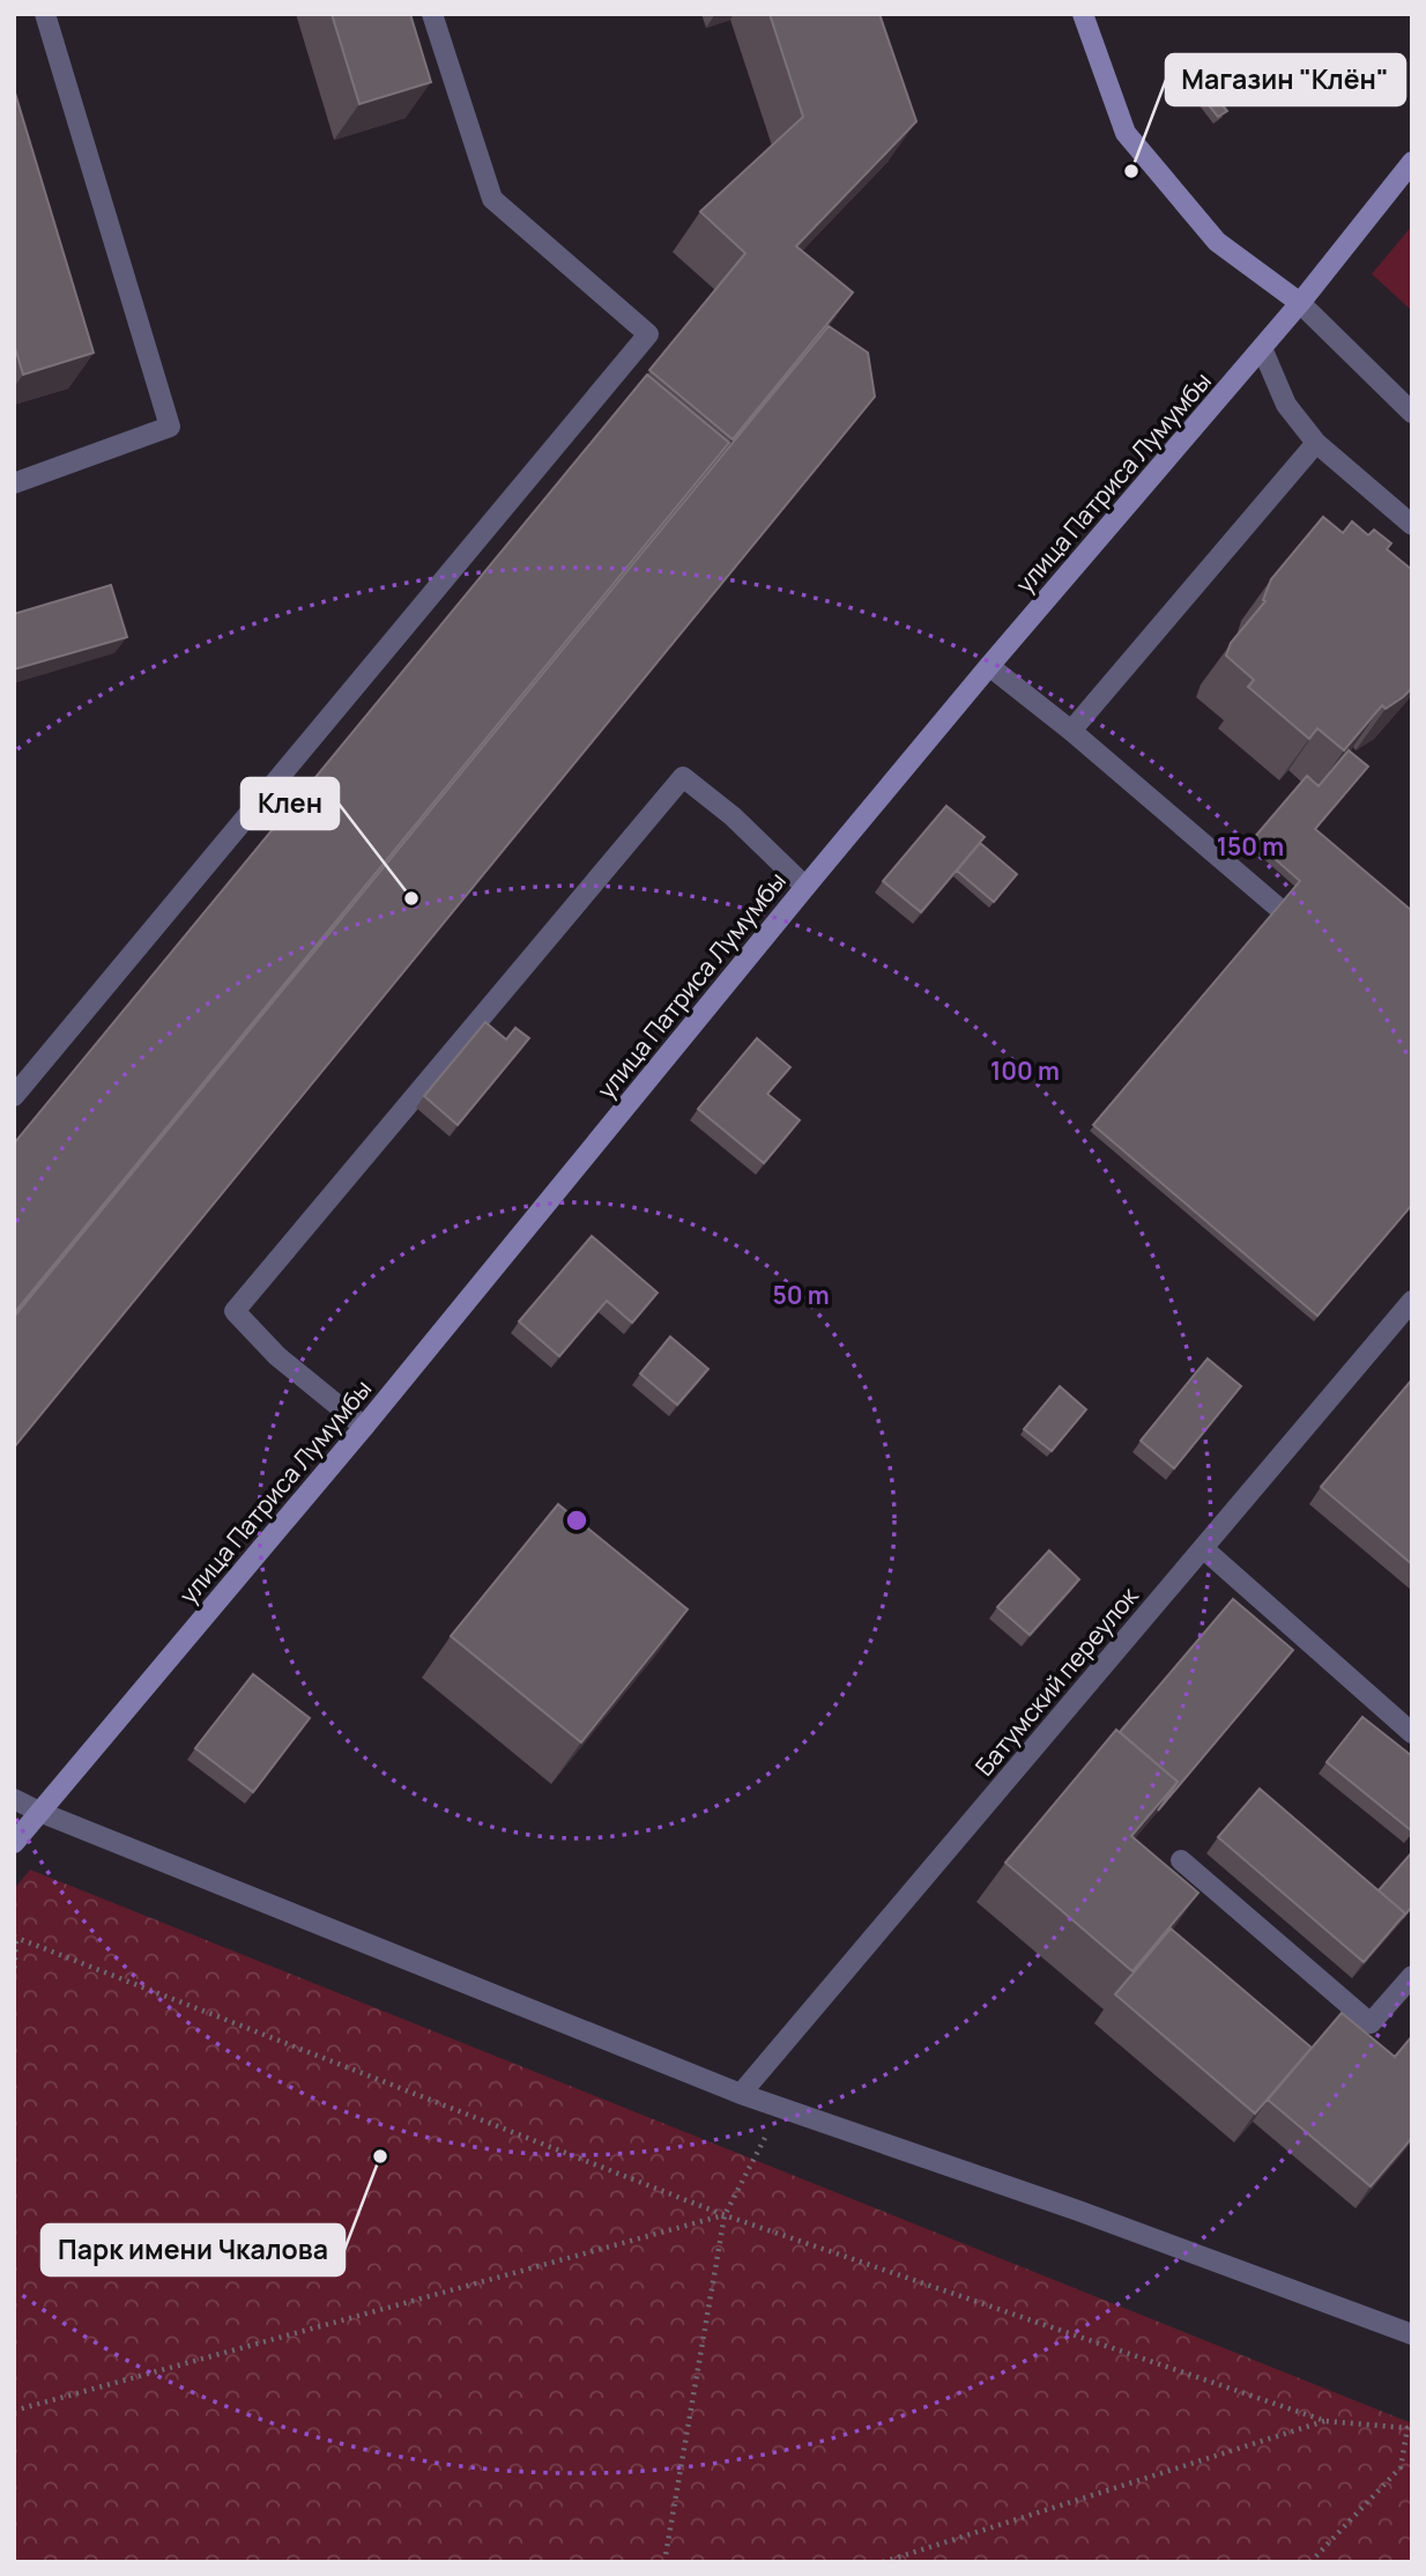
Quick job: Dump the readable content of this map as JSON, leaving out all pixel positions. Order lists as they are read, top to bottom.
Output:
{
  "streets": {
    "street": ["улица Патриса Лумумбы", "Батумский переулок"]
  },
  "places": ["Магазин \"Клён\"", "Клен", "Парк имени Чкалова"],
  "rings": ["150 m", "100 m", "50 m"]
}
